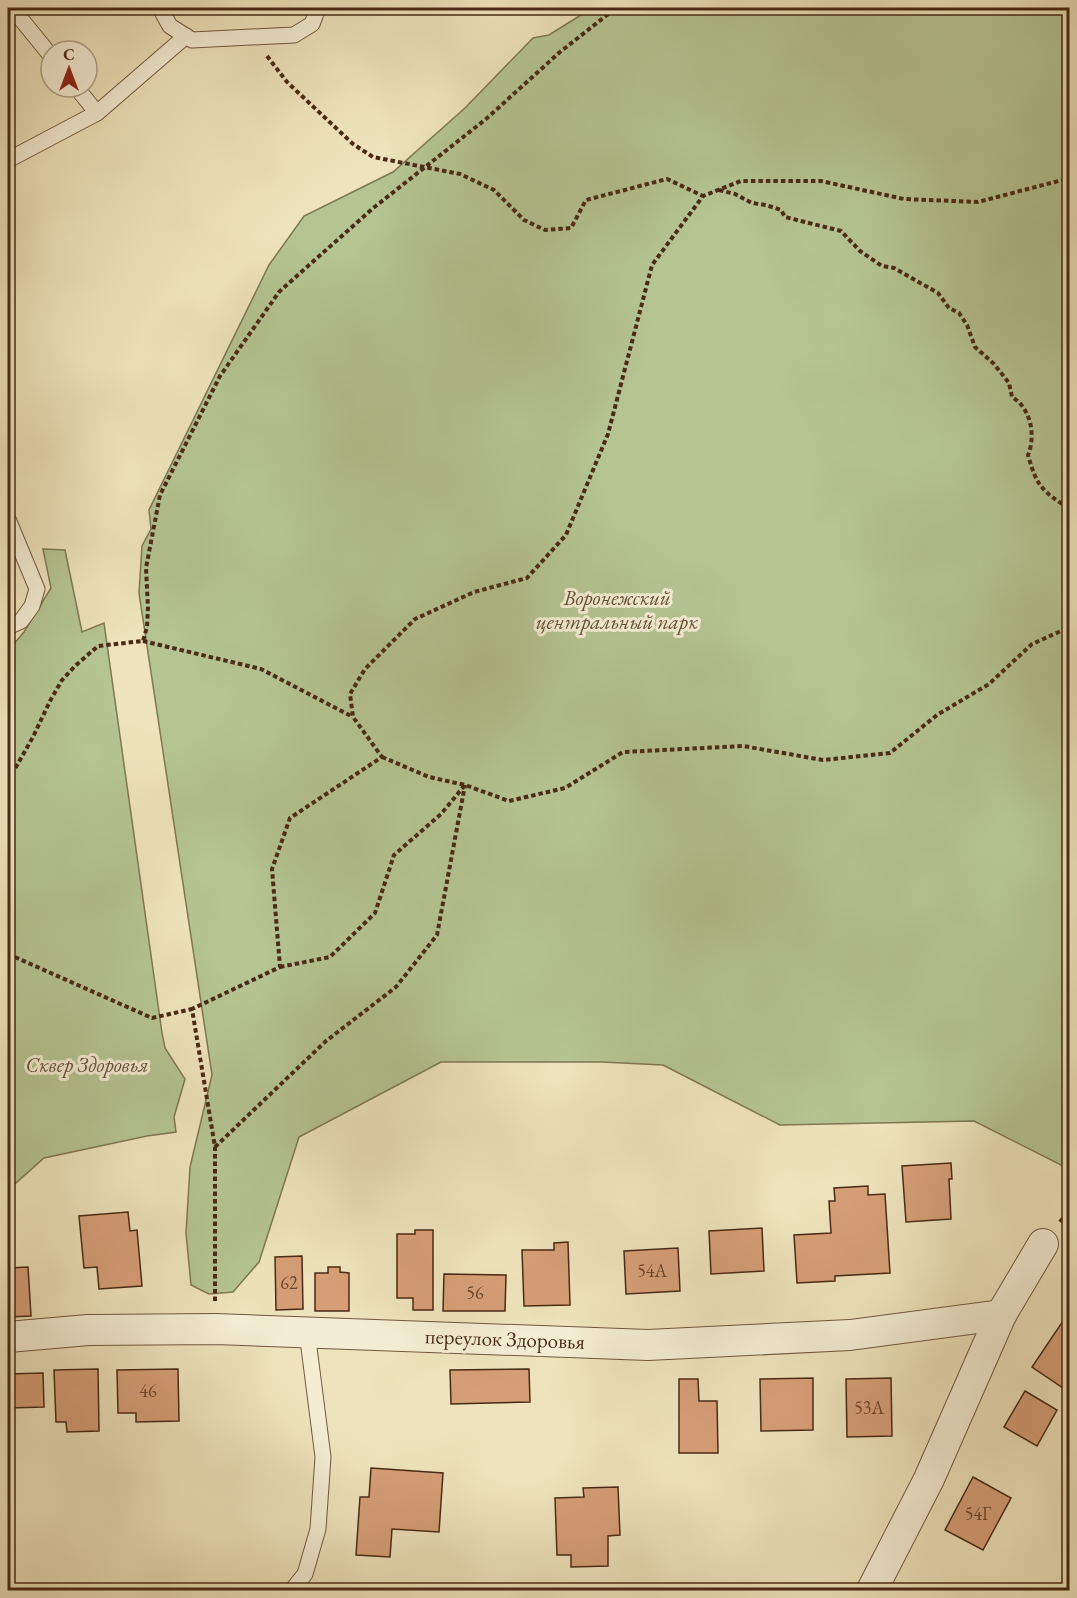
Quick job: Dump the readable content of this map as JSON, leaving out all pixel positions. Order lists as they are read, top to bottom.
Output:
{
  "streets": {
    "street": ["переулок Здоровья"]
  },
  "parks": ["Воронежский центральный парк", "Сквер Здоровья"],
  "house_numbers": [
    "54А",
    "62",
    "56",
    "46",
    "53А",
    "54Г"
  ],
  "north": "top"
}
